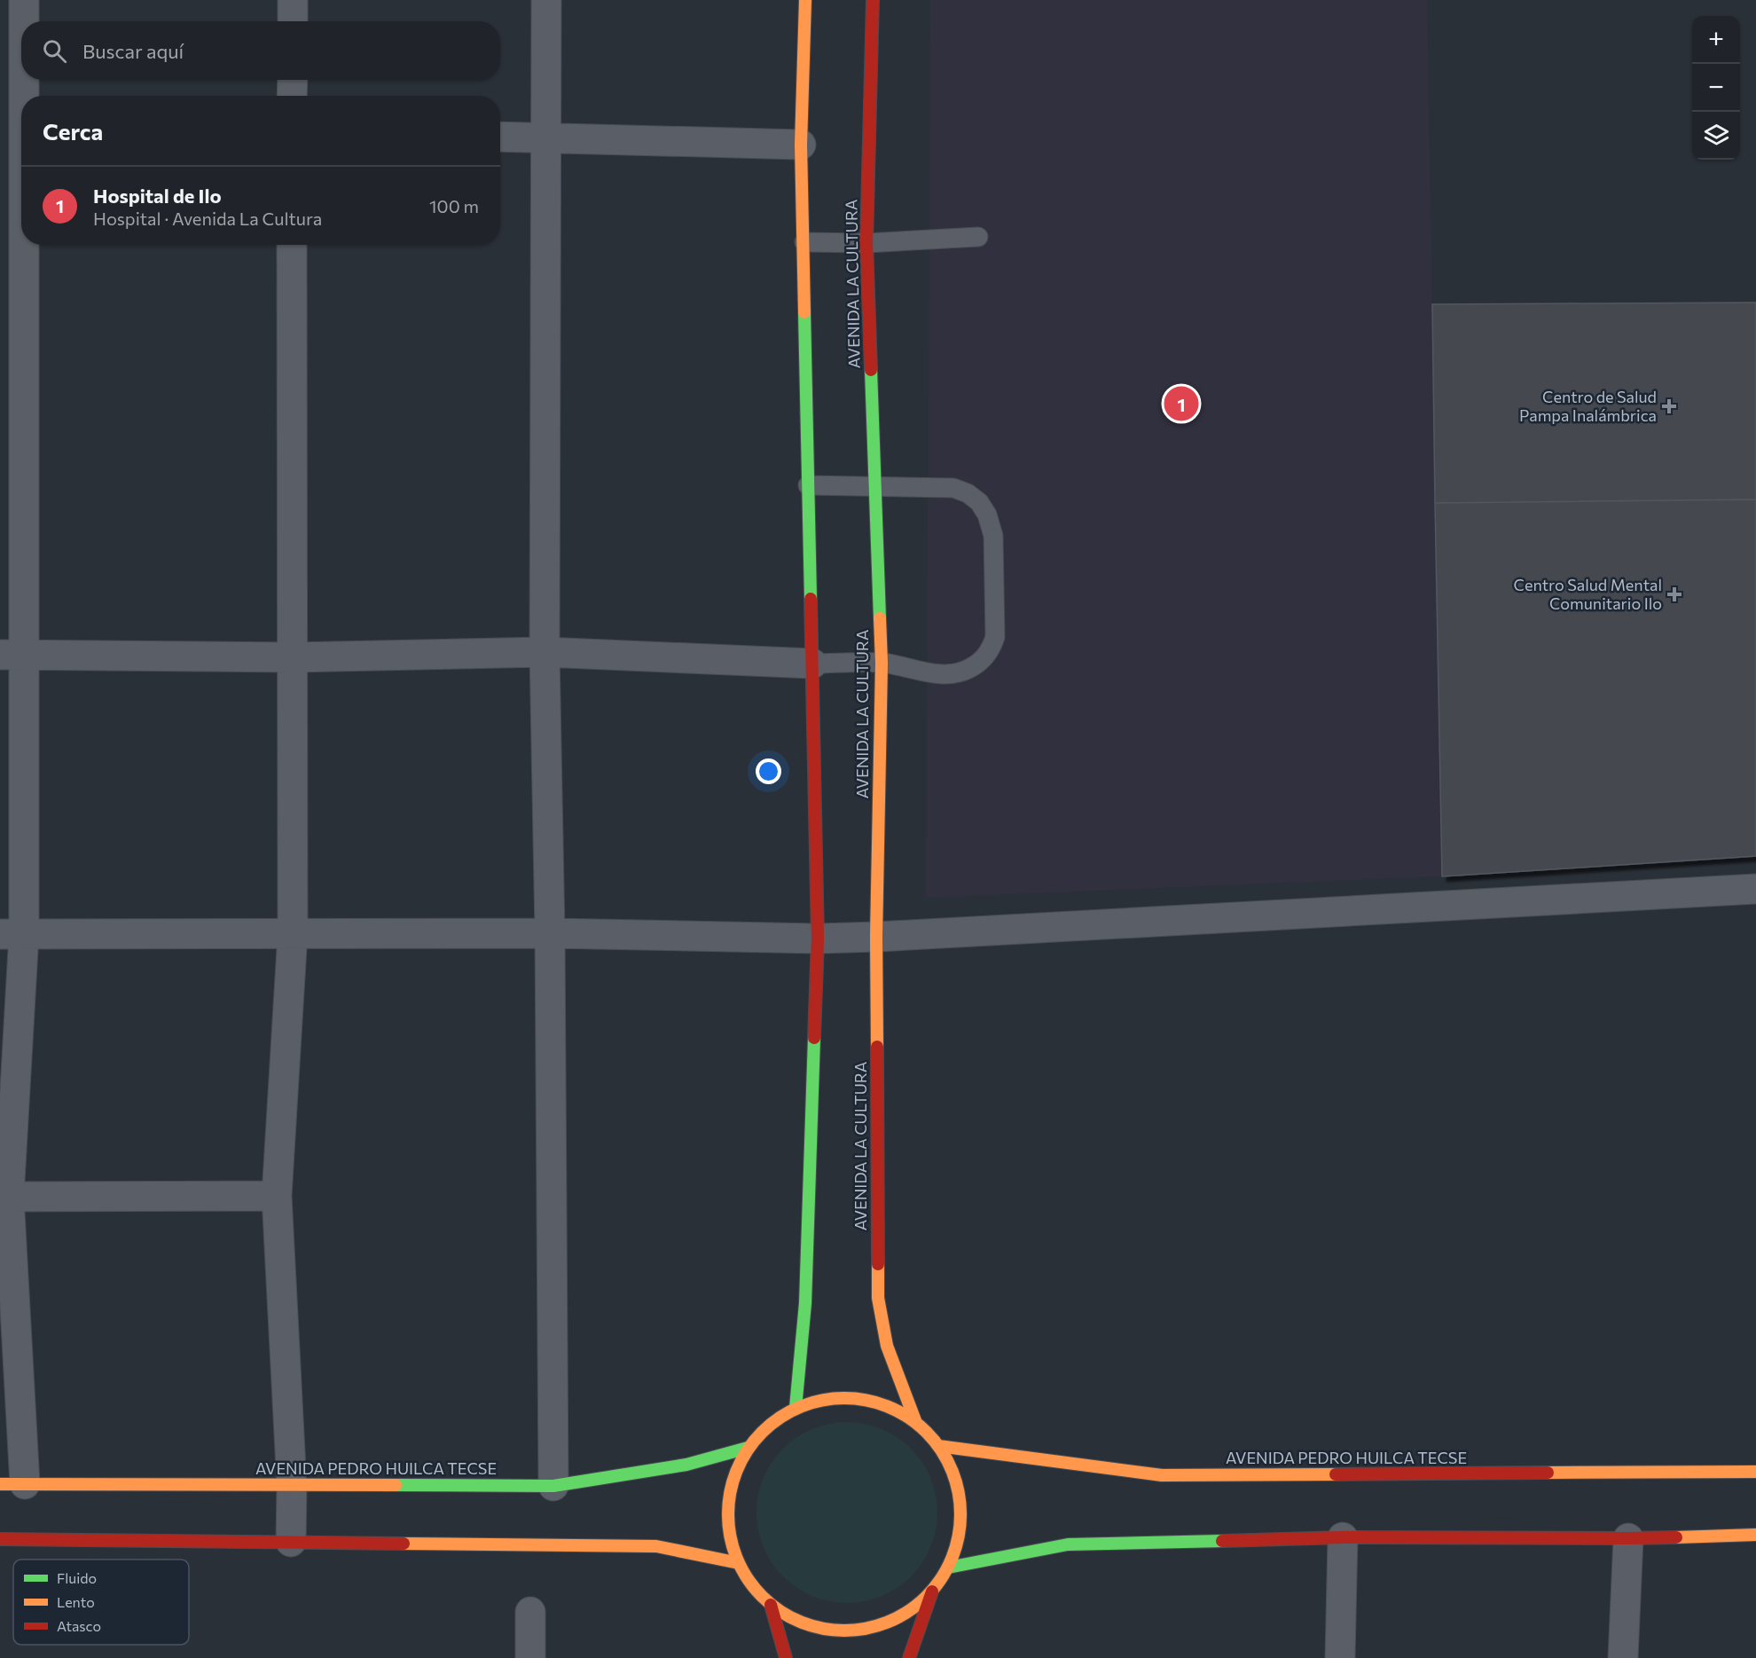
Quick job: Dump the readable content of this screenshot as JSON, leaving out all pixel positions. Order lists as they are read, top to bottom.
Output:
{
  "streets": {
    "main road": ["AVENIDA LA CULTURA", "AVENIDA PEDRO HUILCA TECSE"]
  },
  "places": {
    "health": ["Centro de Salud Pampa Inalámbrica", "Centro Salud Mental Comunitario Ilo"]
  },
  "legend": ["Fluido", "Lento", "Atasco"],
  "page": {
    "map_buttons": ["+", "−"],
    "search": "Buscar aquí",
    "heading": "Cerca",
    "list": [
      {
        "mark": "1",
        "name": "Hospital de Ilo",
        "note": "Hospital · Avenida La Cultura",
        "value": "100 m"
      }
    ],
    "pins": "1"
  }
}
